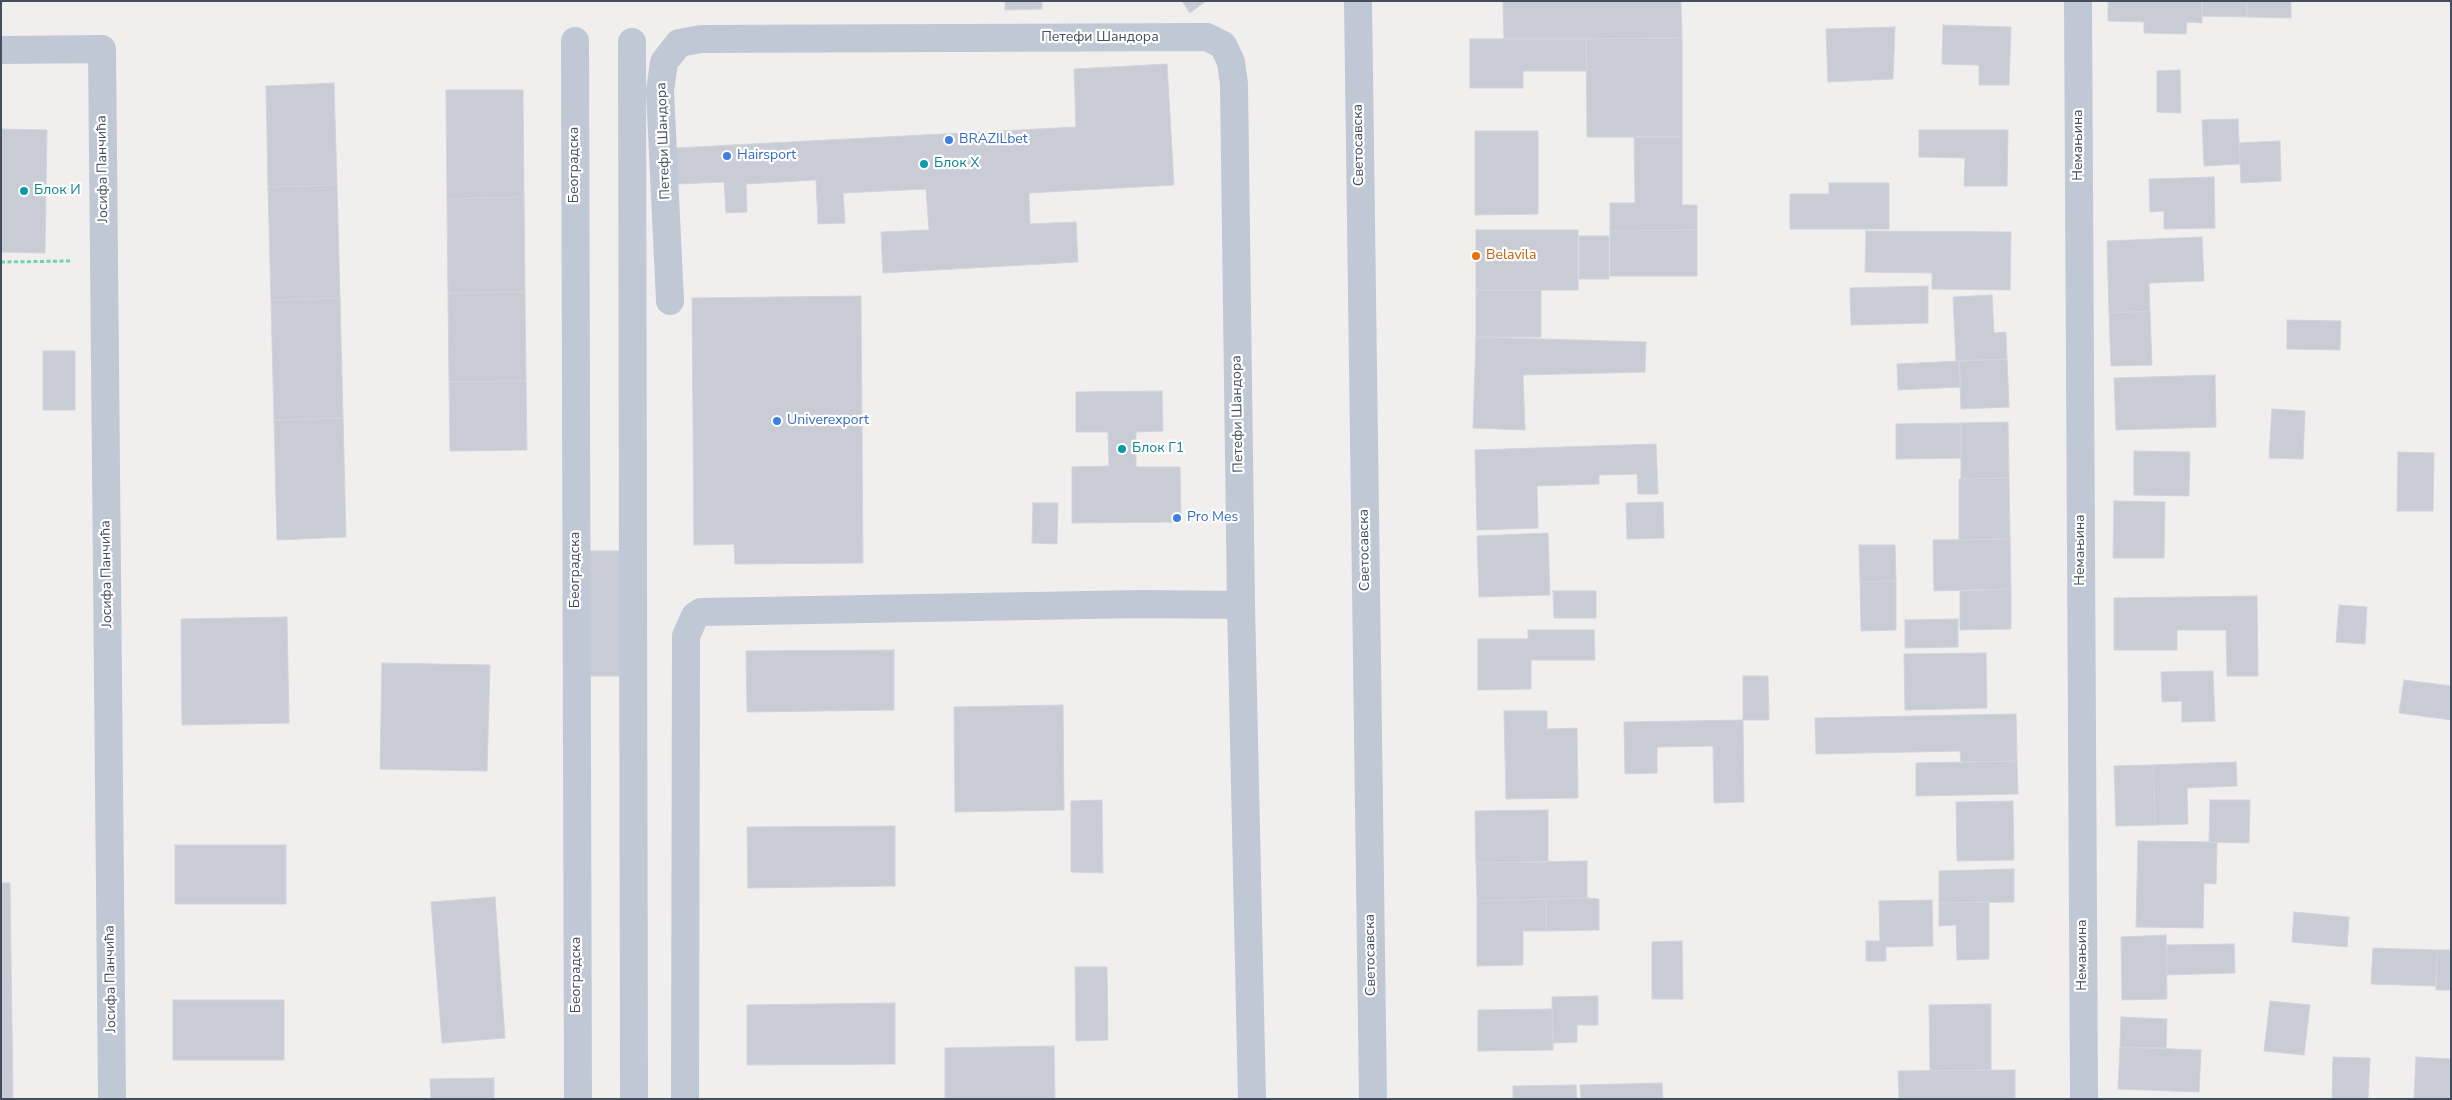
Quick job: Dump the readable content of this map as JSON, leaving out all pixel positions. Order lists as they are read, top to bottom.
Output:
{
  "streets": {
    "street": [
      "Петефи Шандора",
      "Светосавска",
      "Немањина",
      "Београдска",
      "Јосифа Панчића"
    ]
  },
  "places": [
    "BRAZILbet",
    "Hairsport",
    "Блок Х",
    "Блок И",
    "Belavila",
    "Univerexport",
    "Блок Г1",
    "Pro Mes"
  ]
}
